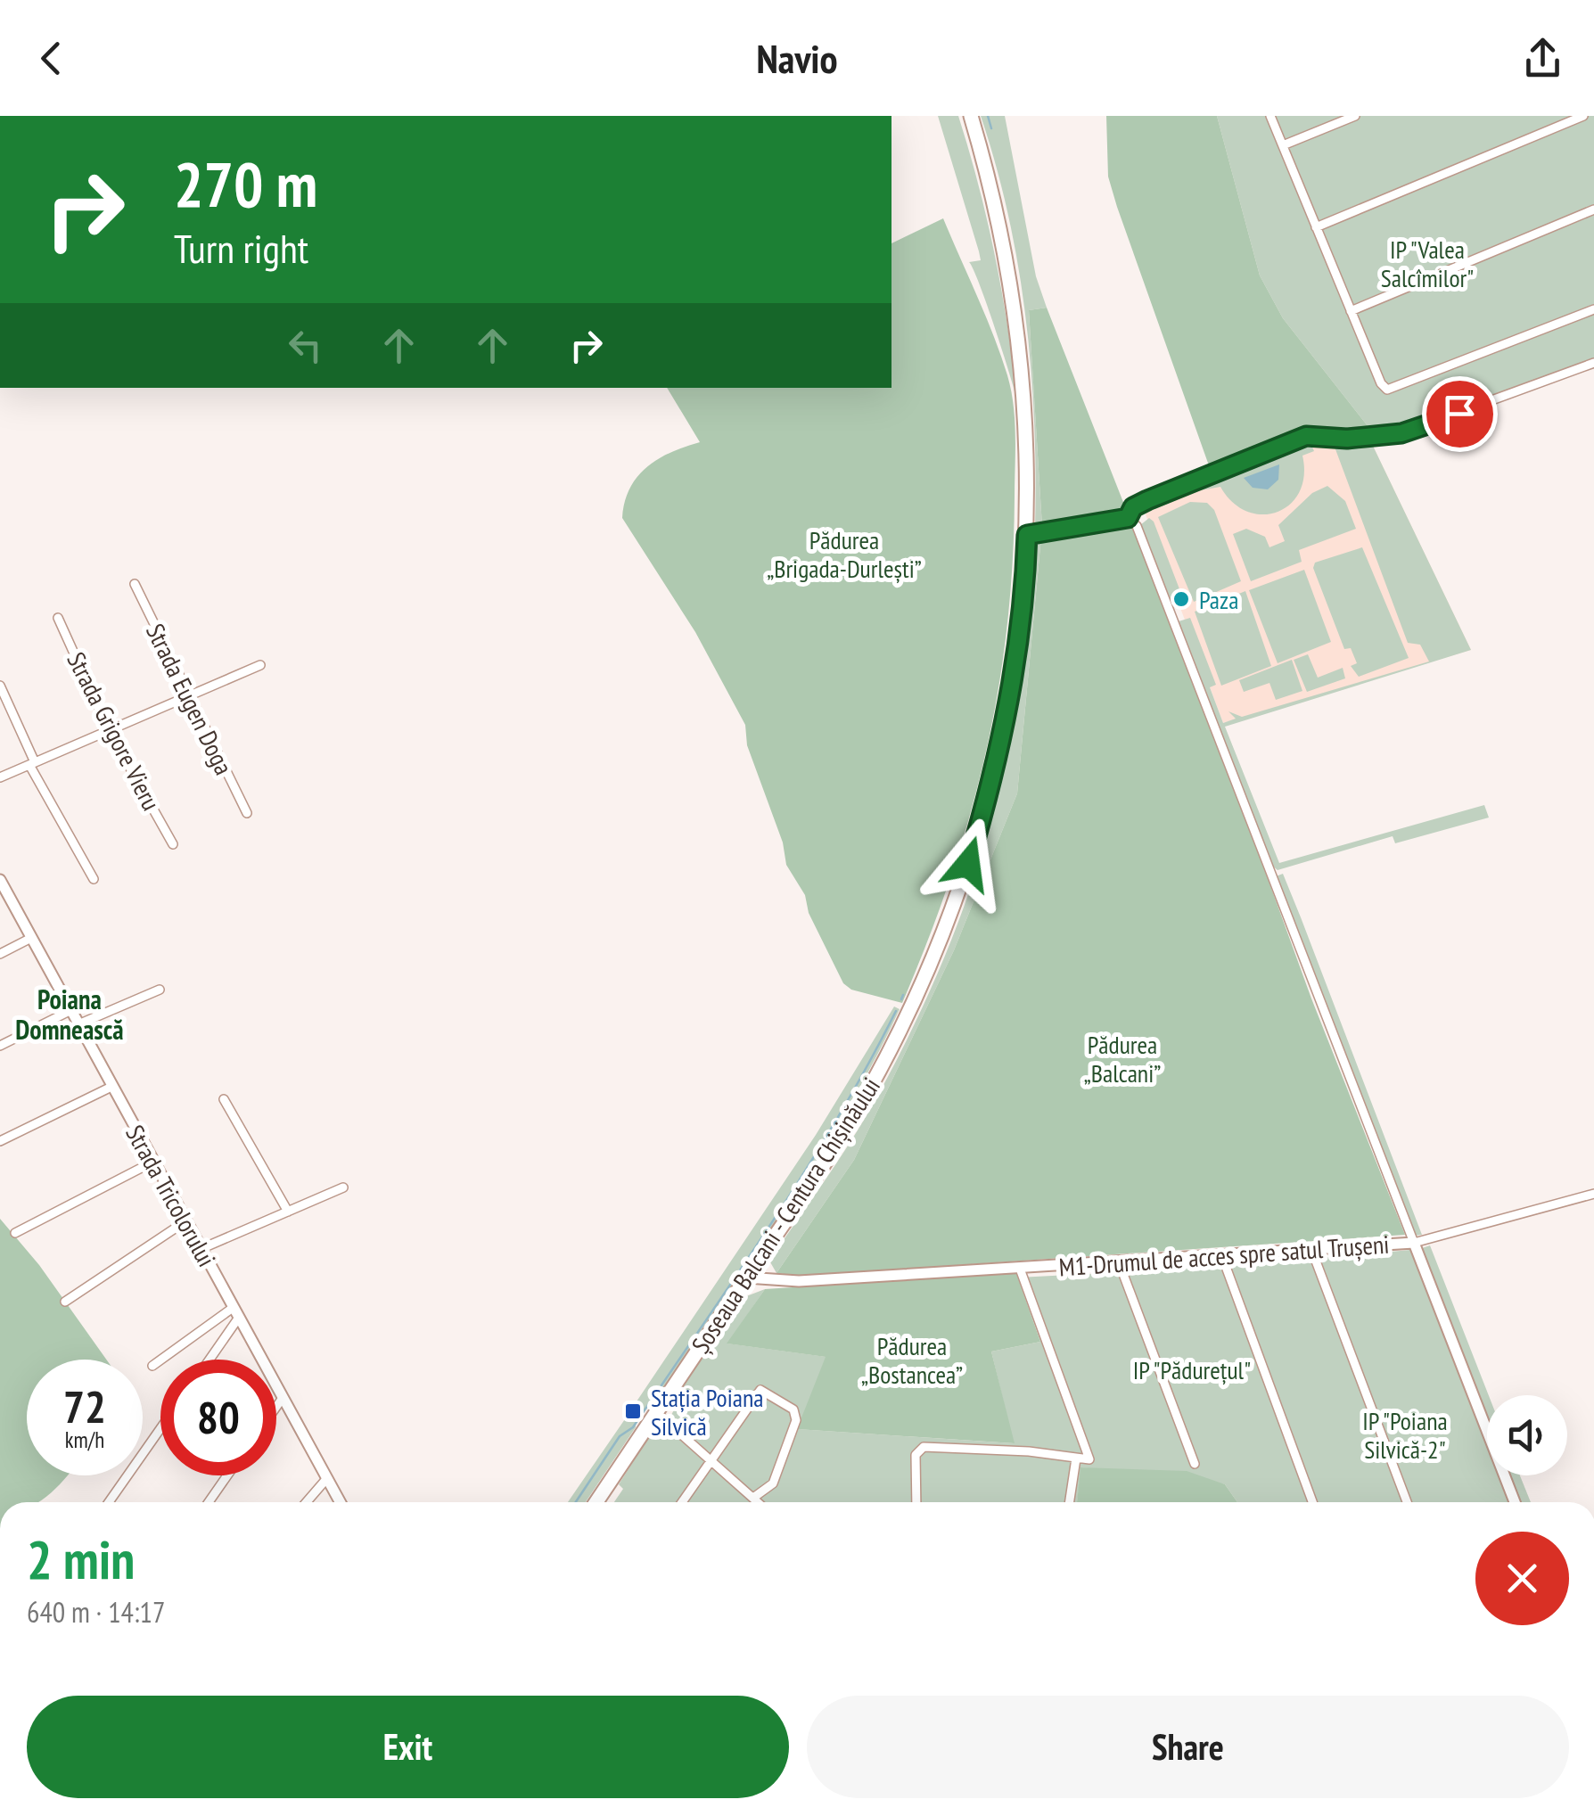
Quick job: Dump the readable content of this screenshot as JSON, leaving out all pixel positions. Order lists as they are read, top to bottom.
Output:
{
  "streets": {
    "highway": ["Șoseaua Balcani - Centura Chișinăului"],
    "street": [
      "Strada Eugen Doga",
      "Strada Grigore Vieru",
      "Strada Tricolorului",
      "M1-Drumul de acces spre satul Trușeni"
    ]
  },
  "crossings": [
    ["Șoseaua Balcani - Centura Chișinăului", "M1-Drumul de acces spre satul Trușeni"]
  ],
  "districts": ["Poiana Domnească"],
  "parks": [
    "IP \"Valea Salcîmilor\"",
    "Pădurea „Brigada-Durlești”",
    "Pădurea „Balcani”",
    "Pădurea „Bostancea”",
    "IP \"Pădurețul\"",
    "IP \"Poiana Silvică-2\""
  ],
  "places": {
    "other": ["Paza"],
    "transit": ["Stația Poiana Silvică"]
  },
  "page": {
    "header": "Navio",
    "turn": ["270 m", "Turn right"],
    "speed": "72 km/h",
    "limit": "80",
    "heading": ["2 min", "640 m · 14:17"],
    "buttons": ["Exit", "Share"]
  }
}
